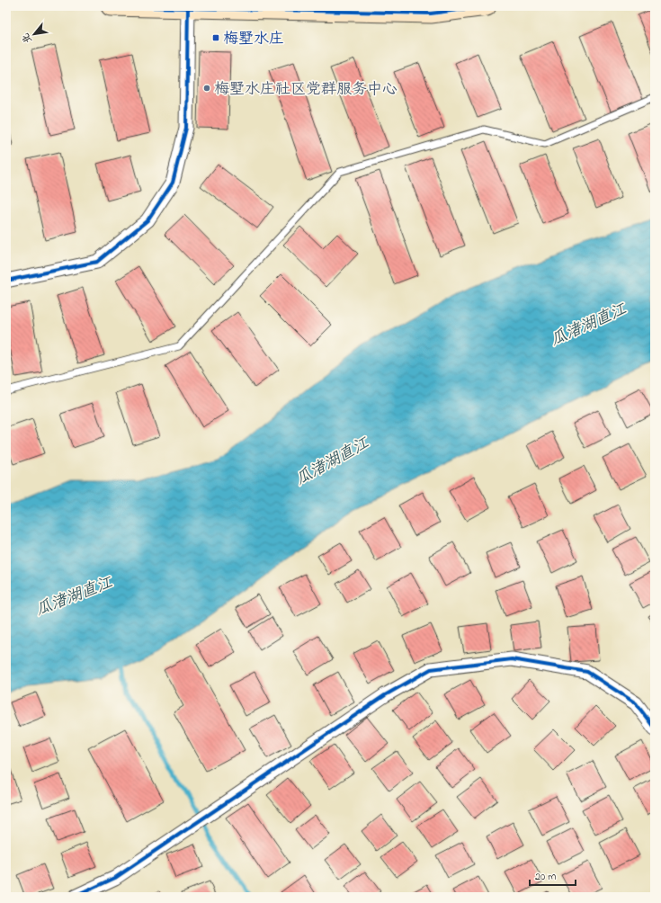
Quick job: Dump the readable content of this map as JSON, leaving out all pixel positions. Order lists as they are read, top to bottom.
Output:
{
  "water": ["瓜渚湖直江"],
  "places": {
    "transit": ["梅墅水庄"],
    "other": ["梅墅水庄社区党群服务中心"]
  },
  "scale_bar": "20 m",
  "north": "bottom left"
}
